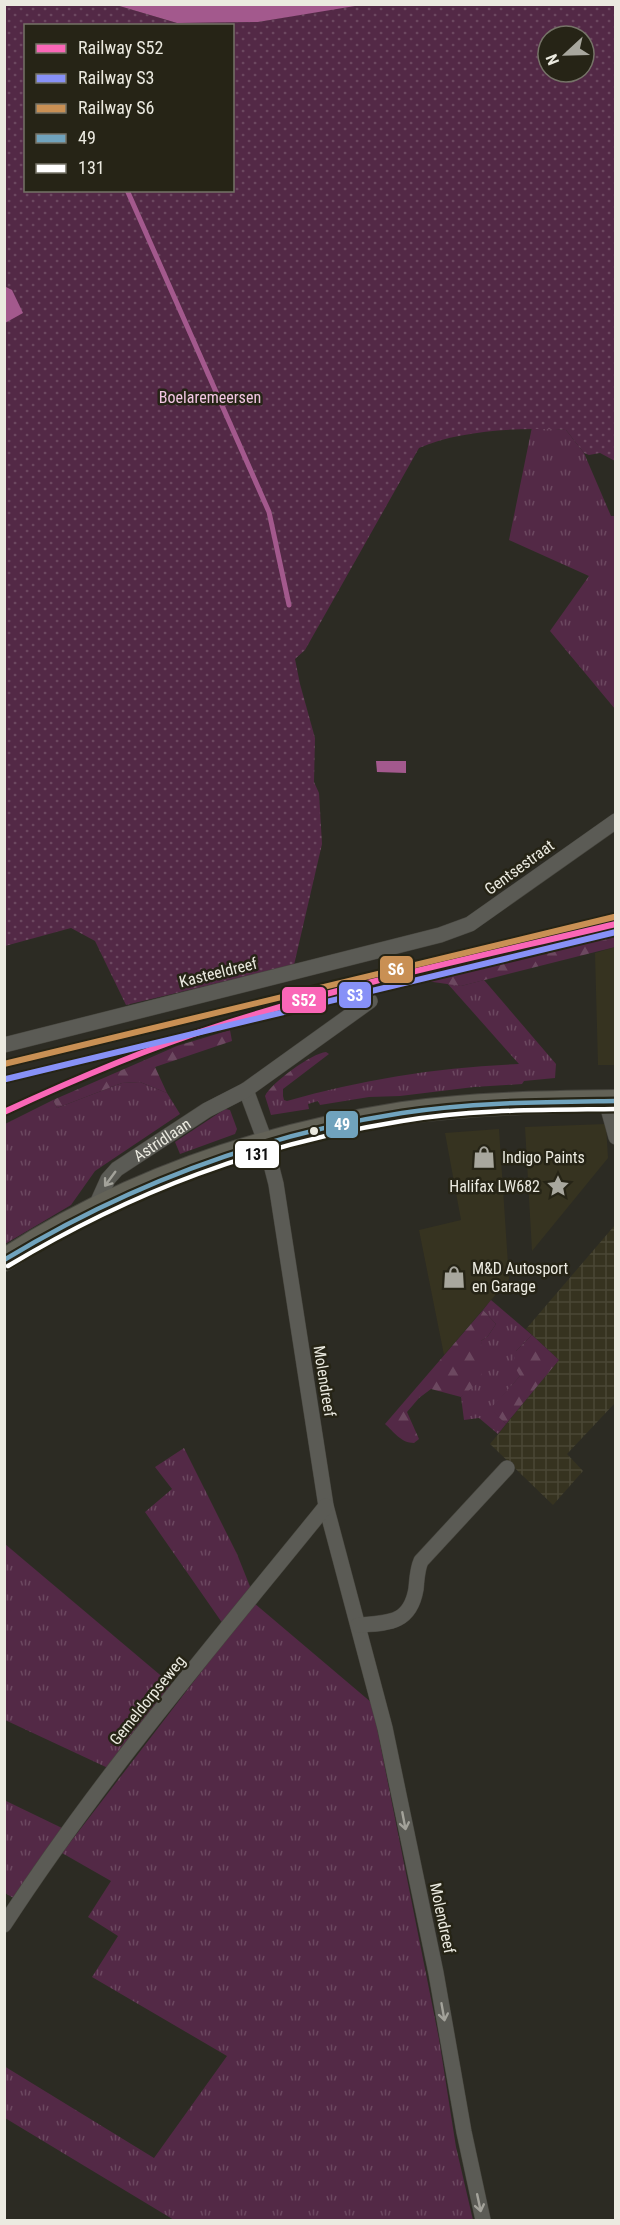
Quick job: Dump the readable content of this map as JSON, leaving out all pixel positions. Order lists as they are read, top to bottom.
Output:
{
  "streets": {
    "main road": ["Astridlaan"],
    "street": [
      "Gentsestraat",
      "Kasteeldreef",
      "Molendreef",
      "Gemeldorpseweg"
    ]
  },
  "crossings": [
    ["Gentsestraat", "Kasteeldreef"],
    ["Astridlaan", "Molendreef"],
    ["Molendreef", "Gemeldorpseweg"]
  ],
  "one_way": ["Molendreef"],
  "parks": ["Boelaremeersen"],
  "places": {
    "shop": ["Indigo Paints", "M&D Autosport en Garage"],
    "place": ["Halifax LW682"]
  },
  "lines": [
    "rail line S6",
    "rail line S52",
    "rail line S3",
    "transit line 49",
    "transit line 131"
  ],
  "legend": [
    "Railway S52",
    "Railway S3",
    "Railway S6",
    "49",
    "131"
  ],
  "north": "left"
}
